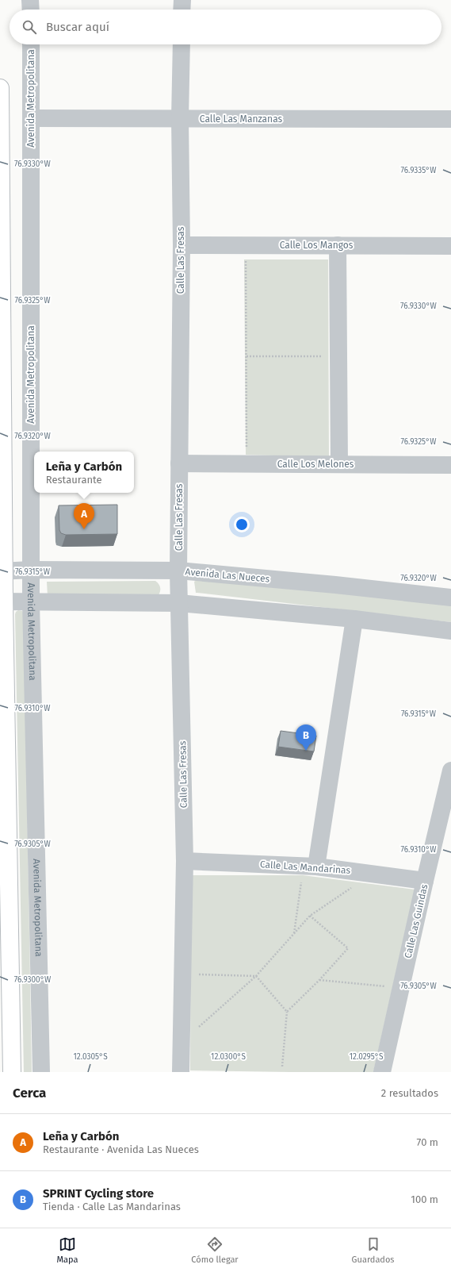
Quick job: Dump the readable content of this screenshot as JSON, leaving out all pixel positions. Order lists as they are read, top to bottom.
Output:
{
  "streets": {
    "street": [
      "Avenida Metropolitana",
      "Calle Las Manzanas",
      "Calle Los Mangos",
      "Calle Las Fresas",
      "Calle Los Melones",
      "Avenida Las Nueces",
      "Calle Las Mandarinas",
      "Calle Las Guindas"
    ]
  },
  "crossings": [
    ["Avenida Metropolitana", "Calle Las Manzanas"],
    ["Avenida Metropolitana", "Avenida Las Nueces"],
    ["Calle Las Manzanas", "Calle Las Fresas"],
    ["Calle Los Mangos", "Calle Las Fresas"],
    ["Calle Las Fresas", "Calle Los Melones"],
    ["Calle Las Fresas", "Avenida Las Nueces"],
    ["Calle Las Fresas", "Calle Las Mandarinas"],
    ["Calle Las Mandarinas", "Calle Las Guindas"]
  ],
  "page": {
    "search": "Buscar aquí",
    "popup": ["Leña y Carbón", "Restaurante"],
    "pins": ["A", "B"],
    "heading": ["Cerca", "2 resultados"],
    "list": [
      {
        "mark": "A",
        "name": "Leña y Carbón",
        "note": "Restaurante · Avenida Las Nueces",
        "value": "70 m"
      },
      {
        "mark": "B",
        "name": "SPRINT Cycling store",
        "note": "Tienda · Calle Las Mandarinas",
        "value": "100 m"
      }
    ],
    "nav": ["Mapa", "Cómo llegar", "Guardados"]
  },
  "coordinates": [
    "76.9330°W",
    "76.9335°W",
    "76.9325°W",
    "76.9320°W",
    "76.9315°W",
    "76.9310°W",
    "76.9305°W",
    "76.9300°W",
    "12.0305°S",
    "12.0300°S",
    "12.0295°S"
  ]
}
